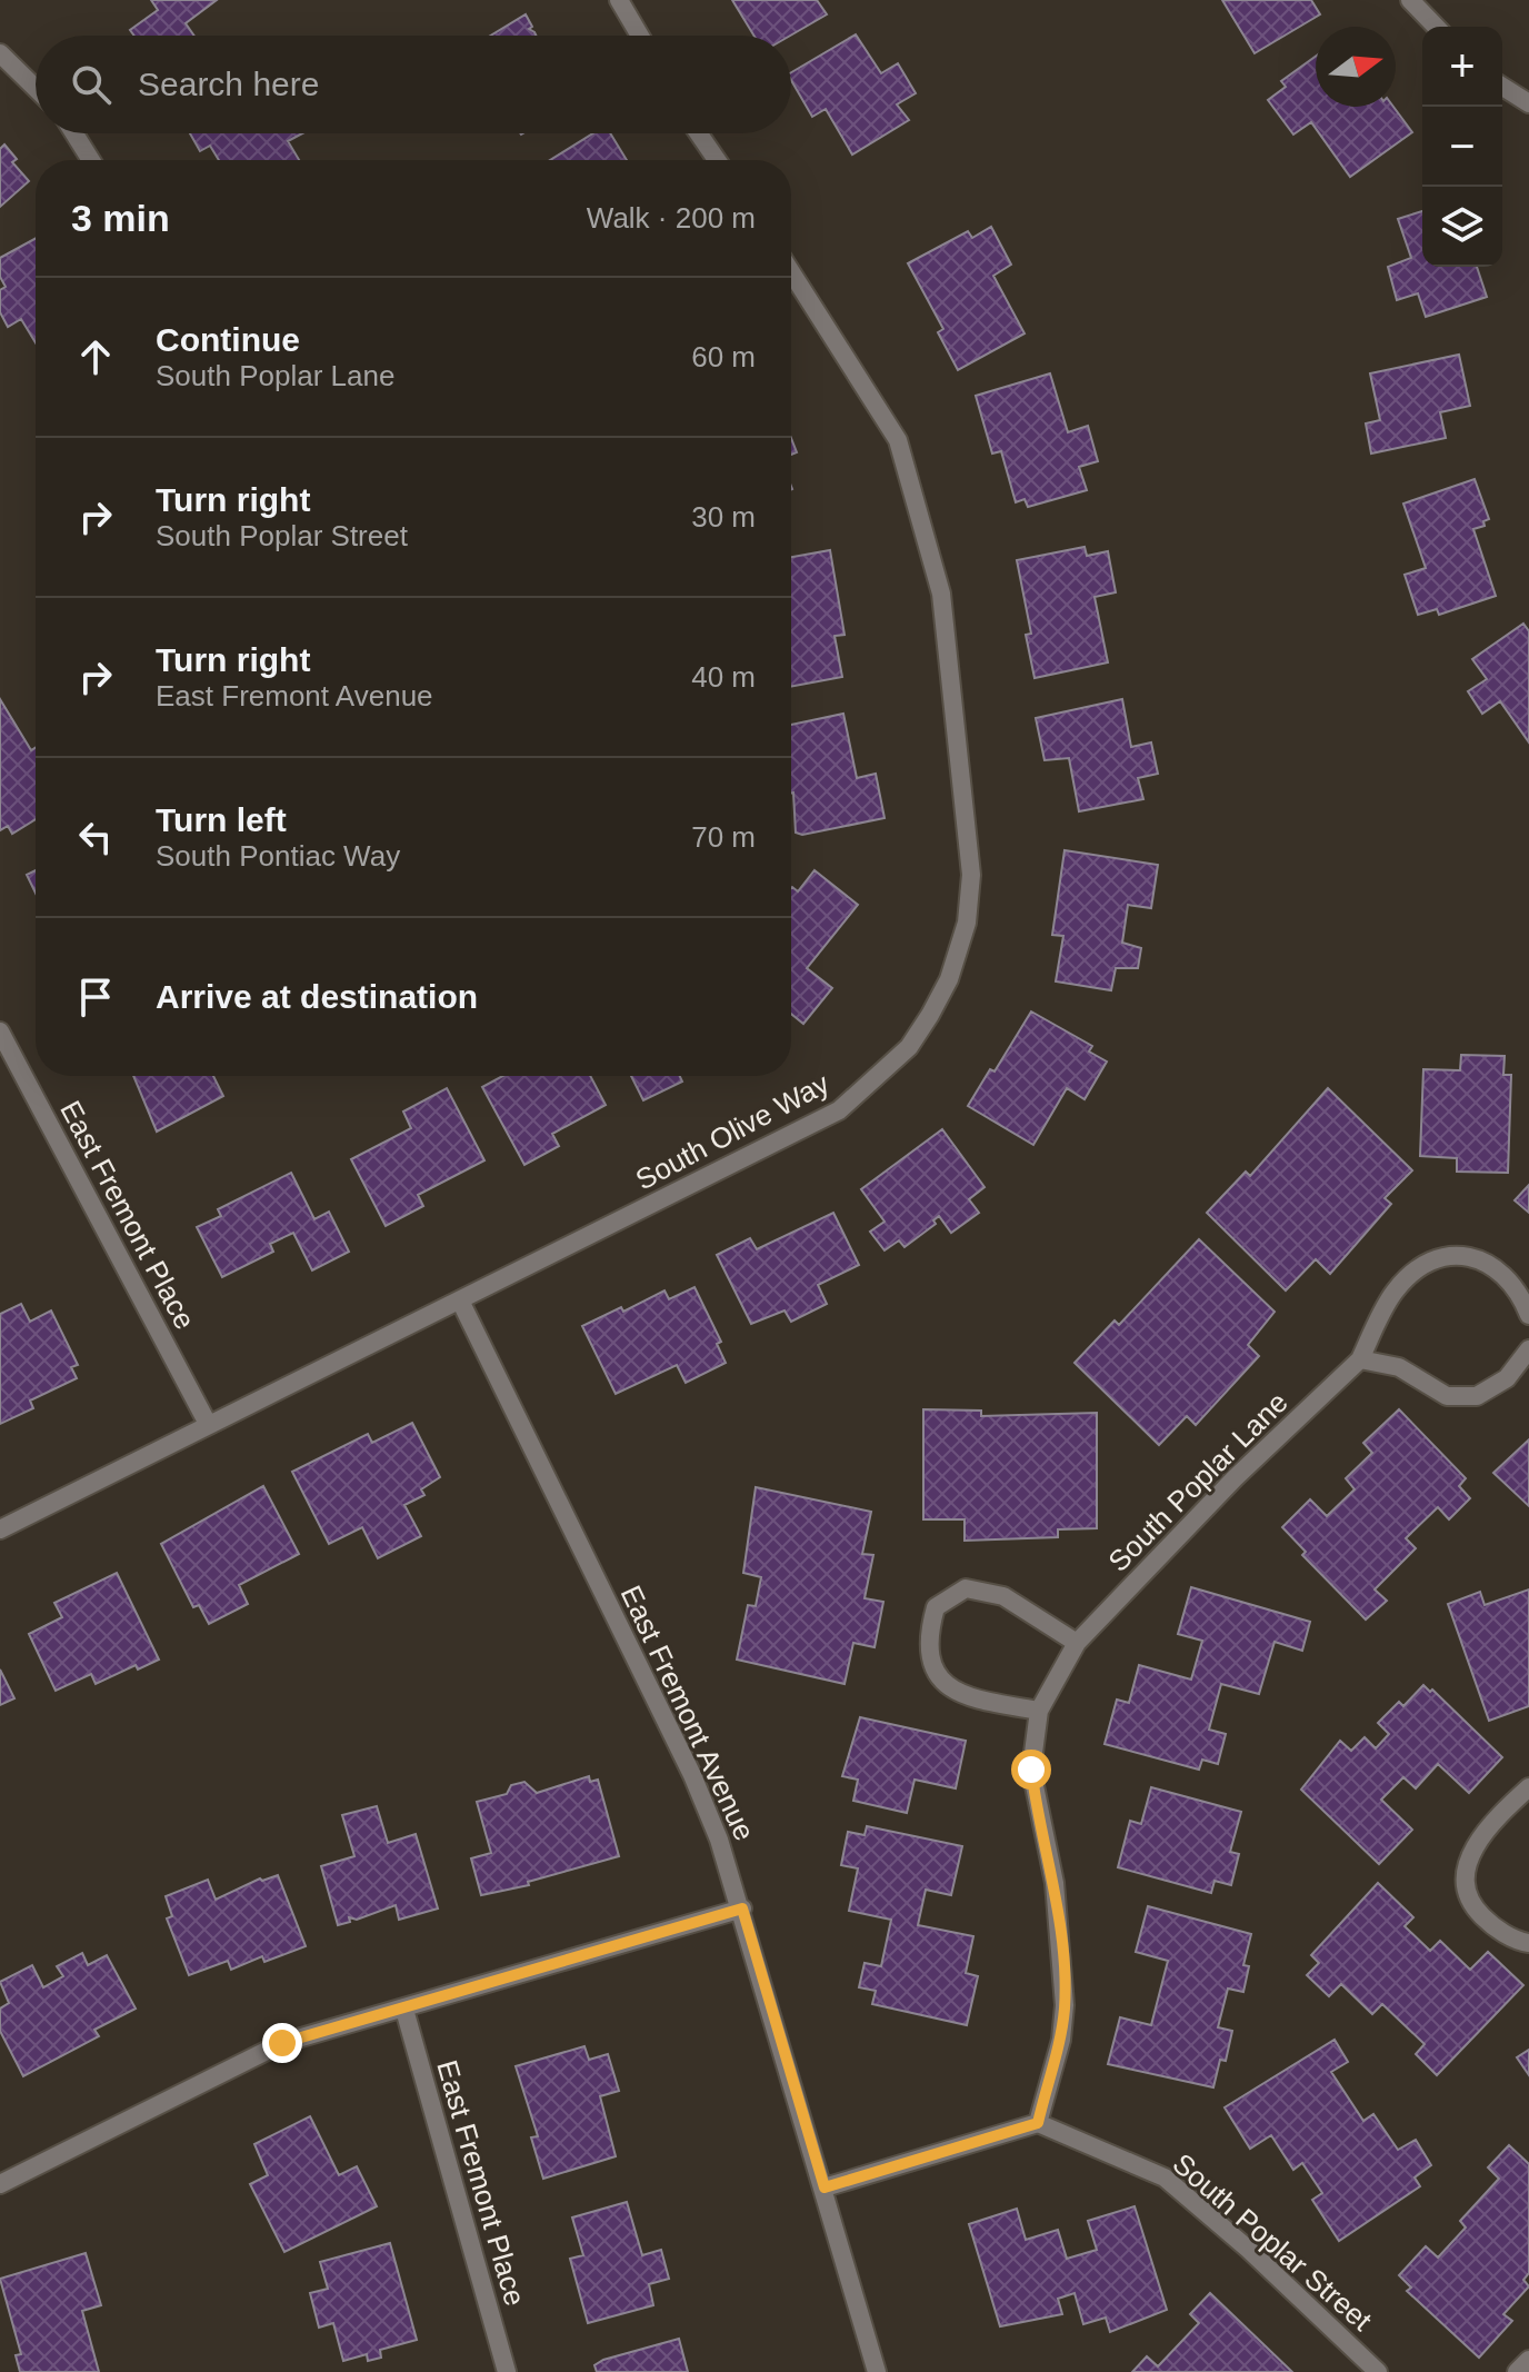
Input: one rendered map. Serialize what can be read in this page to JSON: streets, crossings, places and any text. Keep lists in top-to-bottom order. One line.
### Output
{"streets":{"street":["South Olive Way","East Fremont Place","South Poplar Lane","East Fremont Avenue","South Poplar Street"]},"crossings":[["South Olive Way","East Fremont Place"],["South Olive Way","East Fremont Avenue"],["South Poplar Lane","South Poplar Street"]],"north":"right","page":{"map_buttons":["+","−"],"search":"Search here","heading":["3 min","Walk · 200 m"],"list":[["Continue","South Poplar Lane","60 m"],["Turn right","South Poplar Street","30 m"],["Turn right","East Fremont Avenue","40 m"],["Turn left","South Pontiac Way","70 m"],"Arrive at destination"]}}
